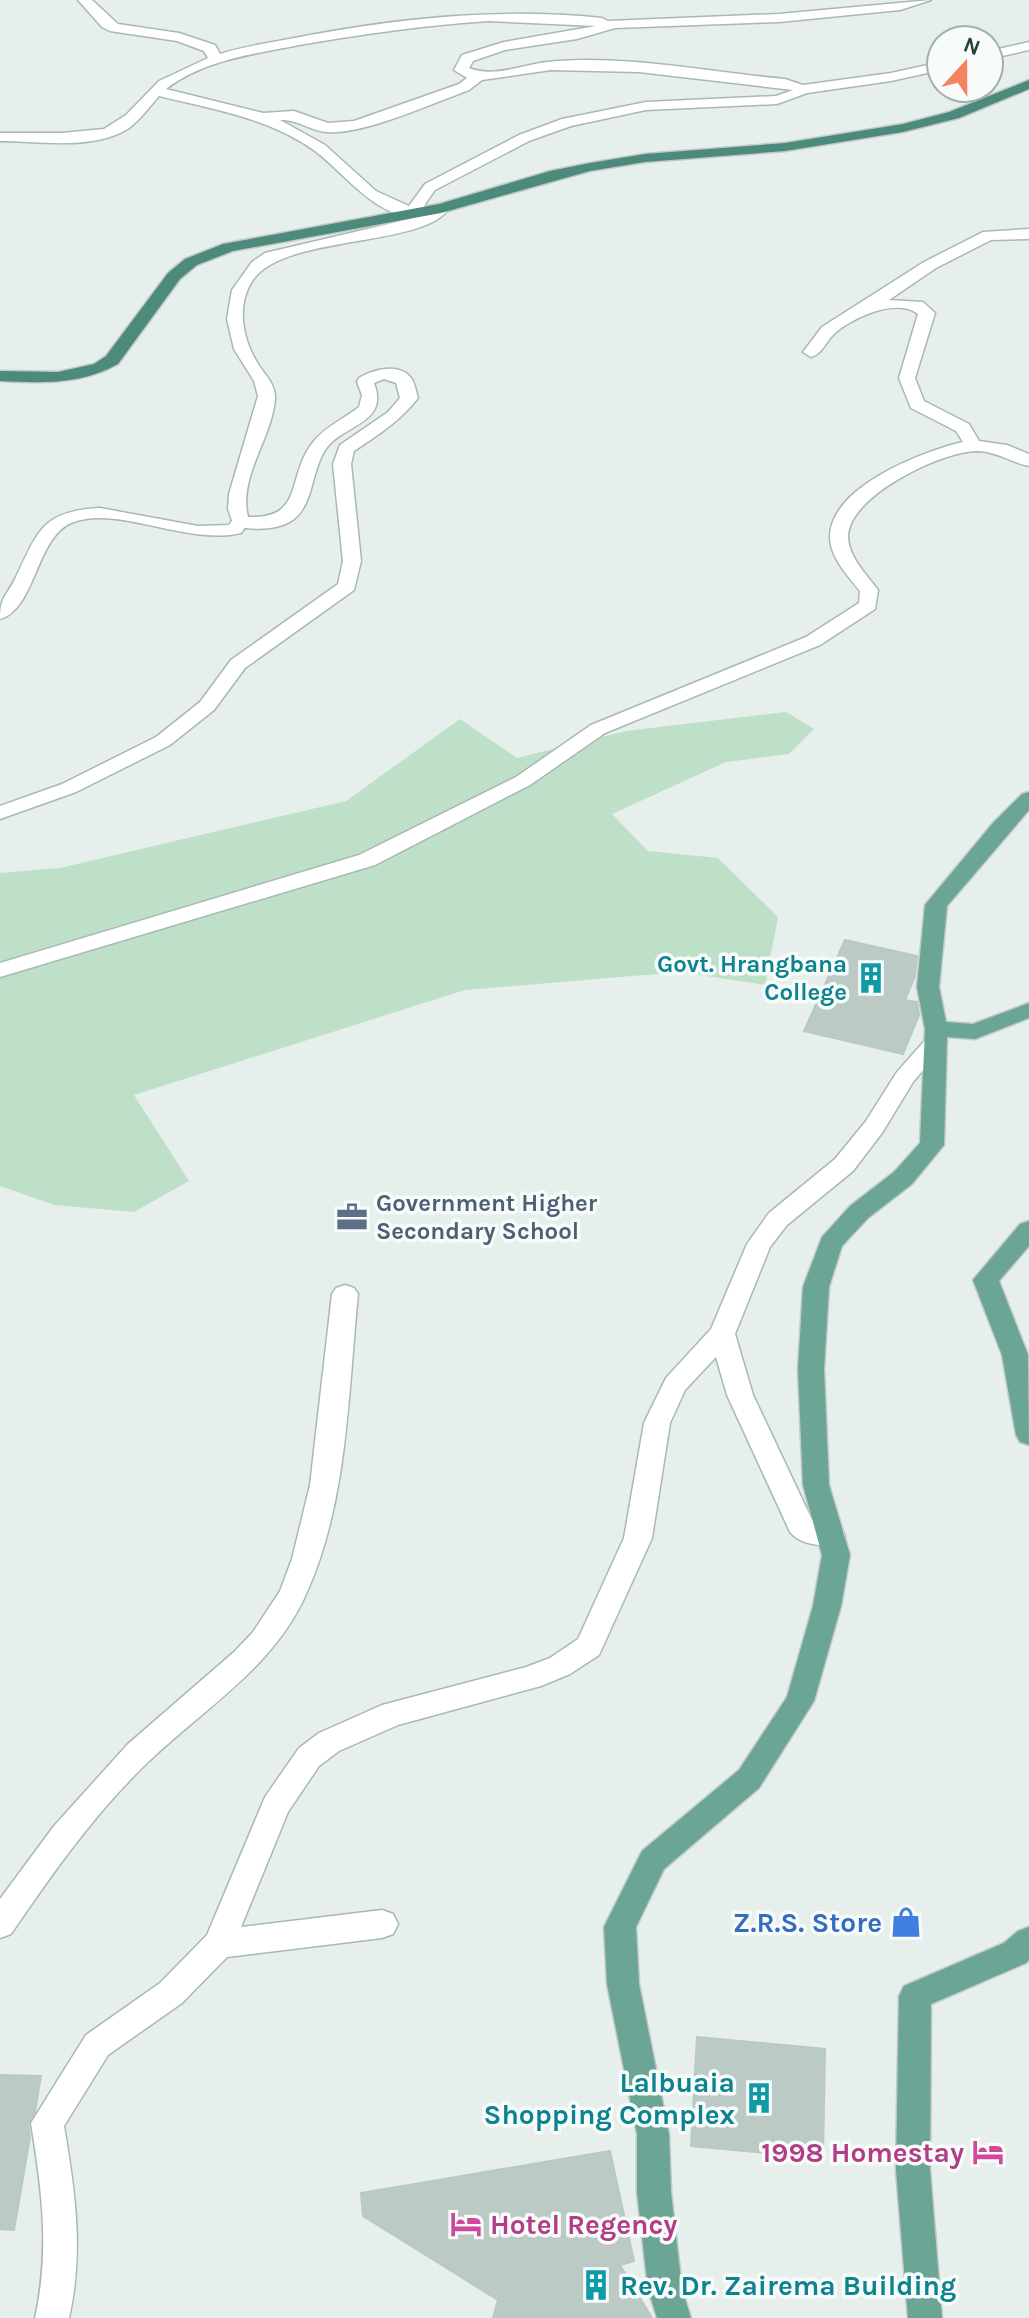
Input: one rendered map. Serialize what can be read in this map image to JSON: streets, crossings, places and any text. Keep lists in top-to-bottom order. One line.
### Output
{"places":{"building":["Govt. Hrangbana College","Lalbuaia Shopping Complex","Rev. Dr. Zairema Building"],"office":["Government Higher Secondary School"],"shop":["Z.R.S. Store"],"hotel":["1998 Homestay","Hotel Regency"]},"north":"top"}
